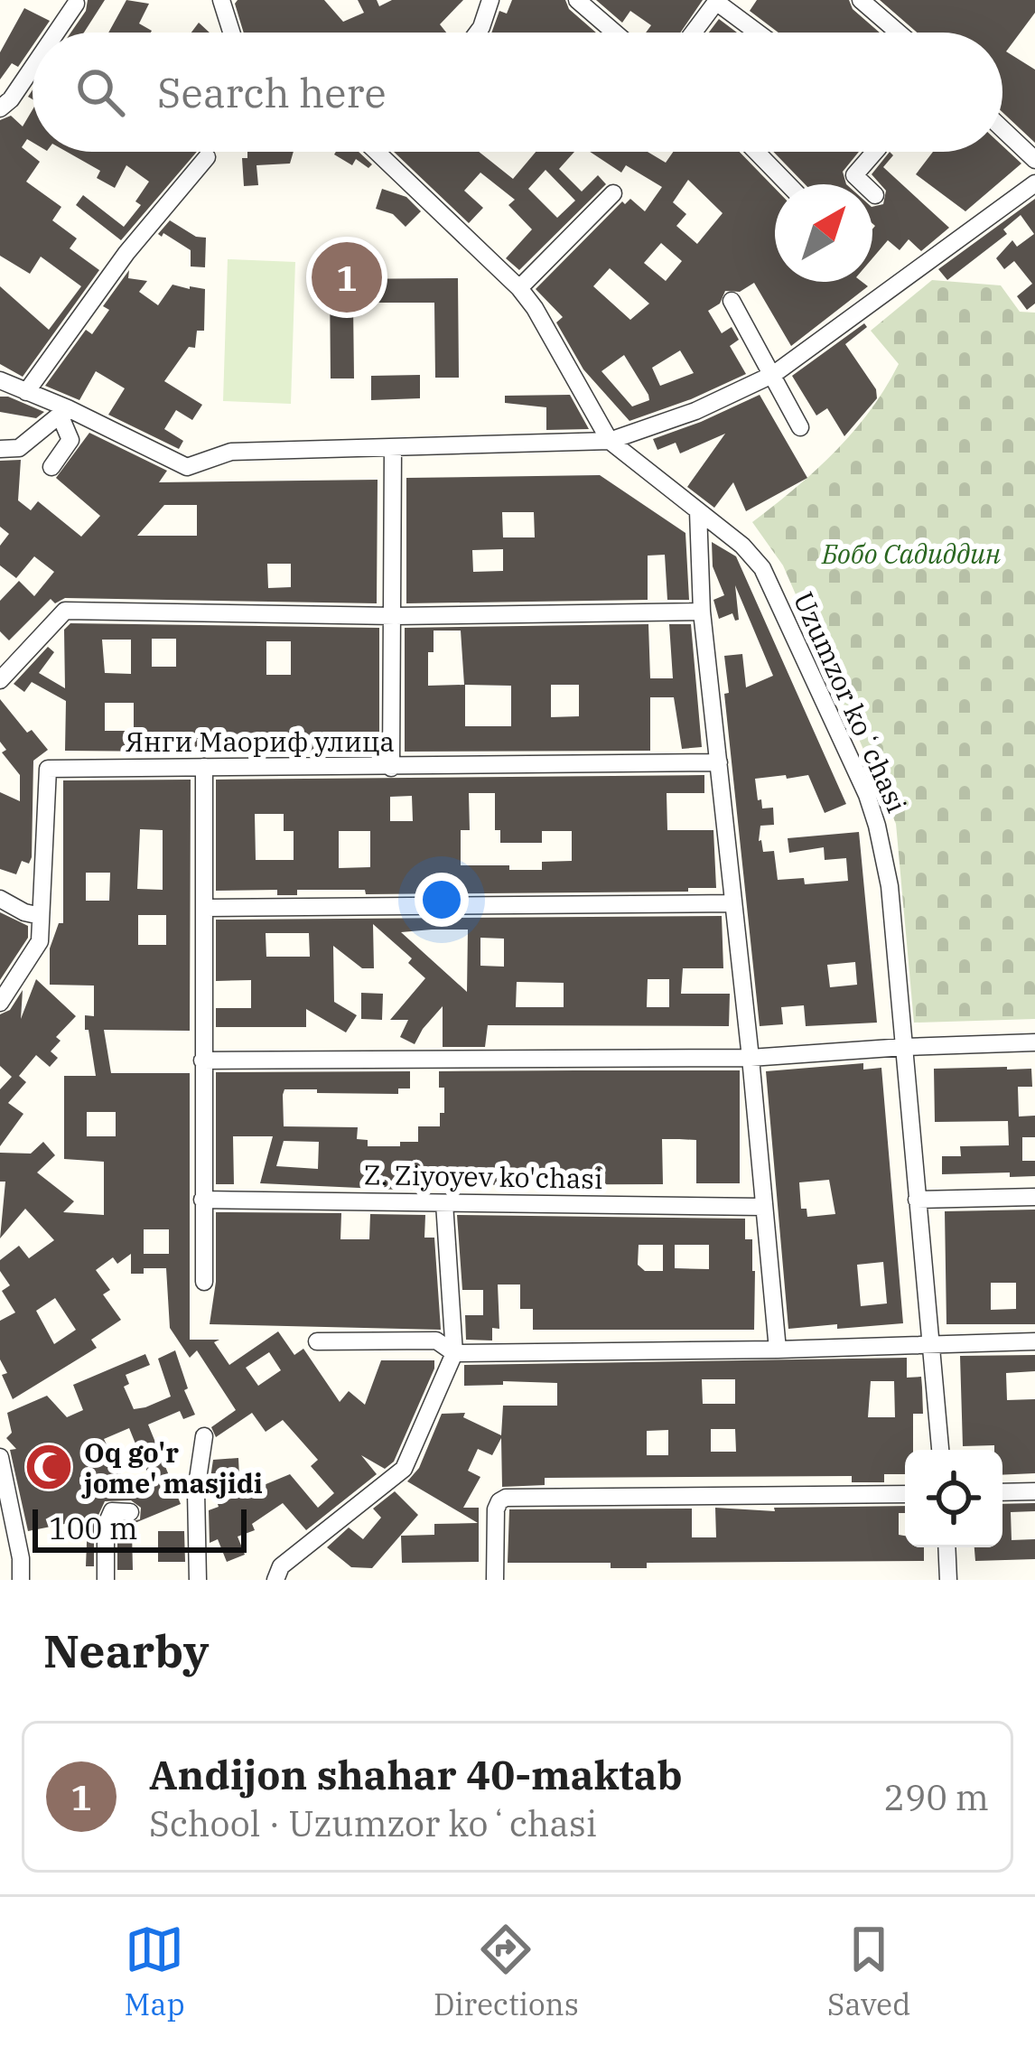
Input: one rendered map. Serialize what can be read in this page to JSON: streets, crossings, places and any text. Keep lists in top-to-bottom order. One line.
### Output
{"streets":{"street":["Uzumzor koʻchasi","Янги Маориф улица","Z. Ziyoyev ko'chasi"]},"parks":["Бобо Садиддин"],"places":{"mosque":["Oq go'r jome' masjidi"]},"scale_bar":"100 m","north":"top right","page":{"search":"Search here","pins":"1","scale":"100 m","heading":"Nearby","list":[{"mark":"1","name":"Andijon shahar 40-maktab","note":"School · Uzumzor koʻchasi","value":"290 m"}],"nav":["Map","Directions","Saved"]}}
